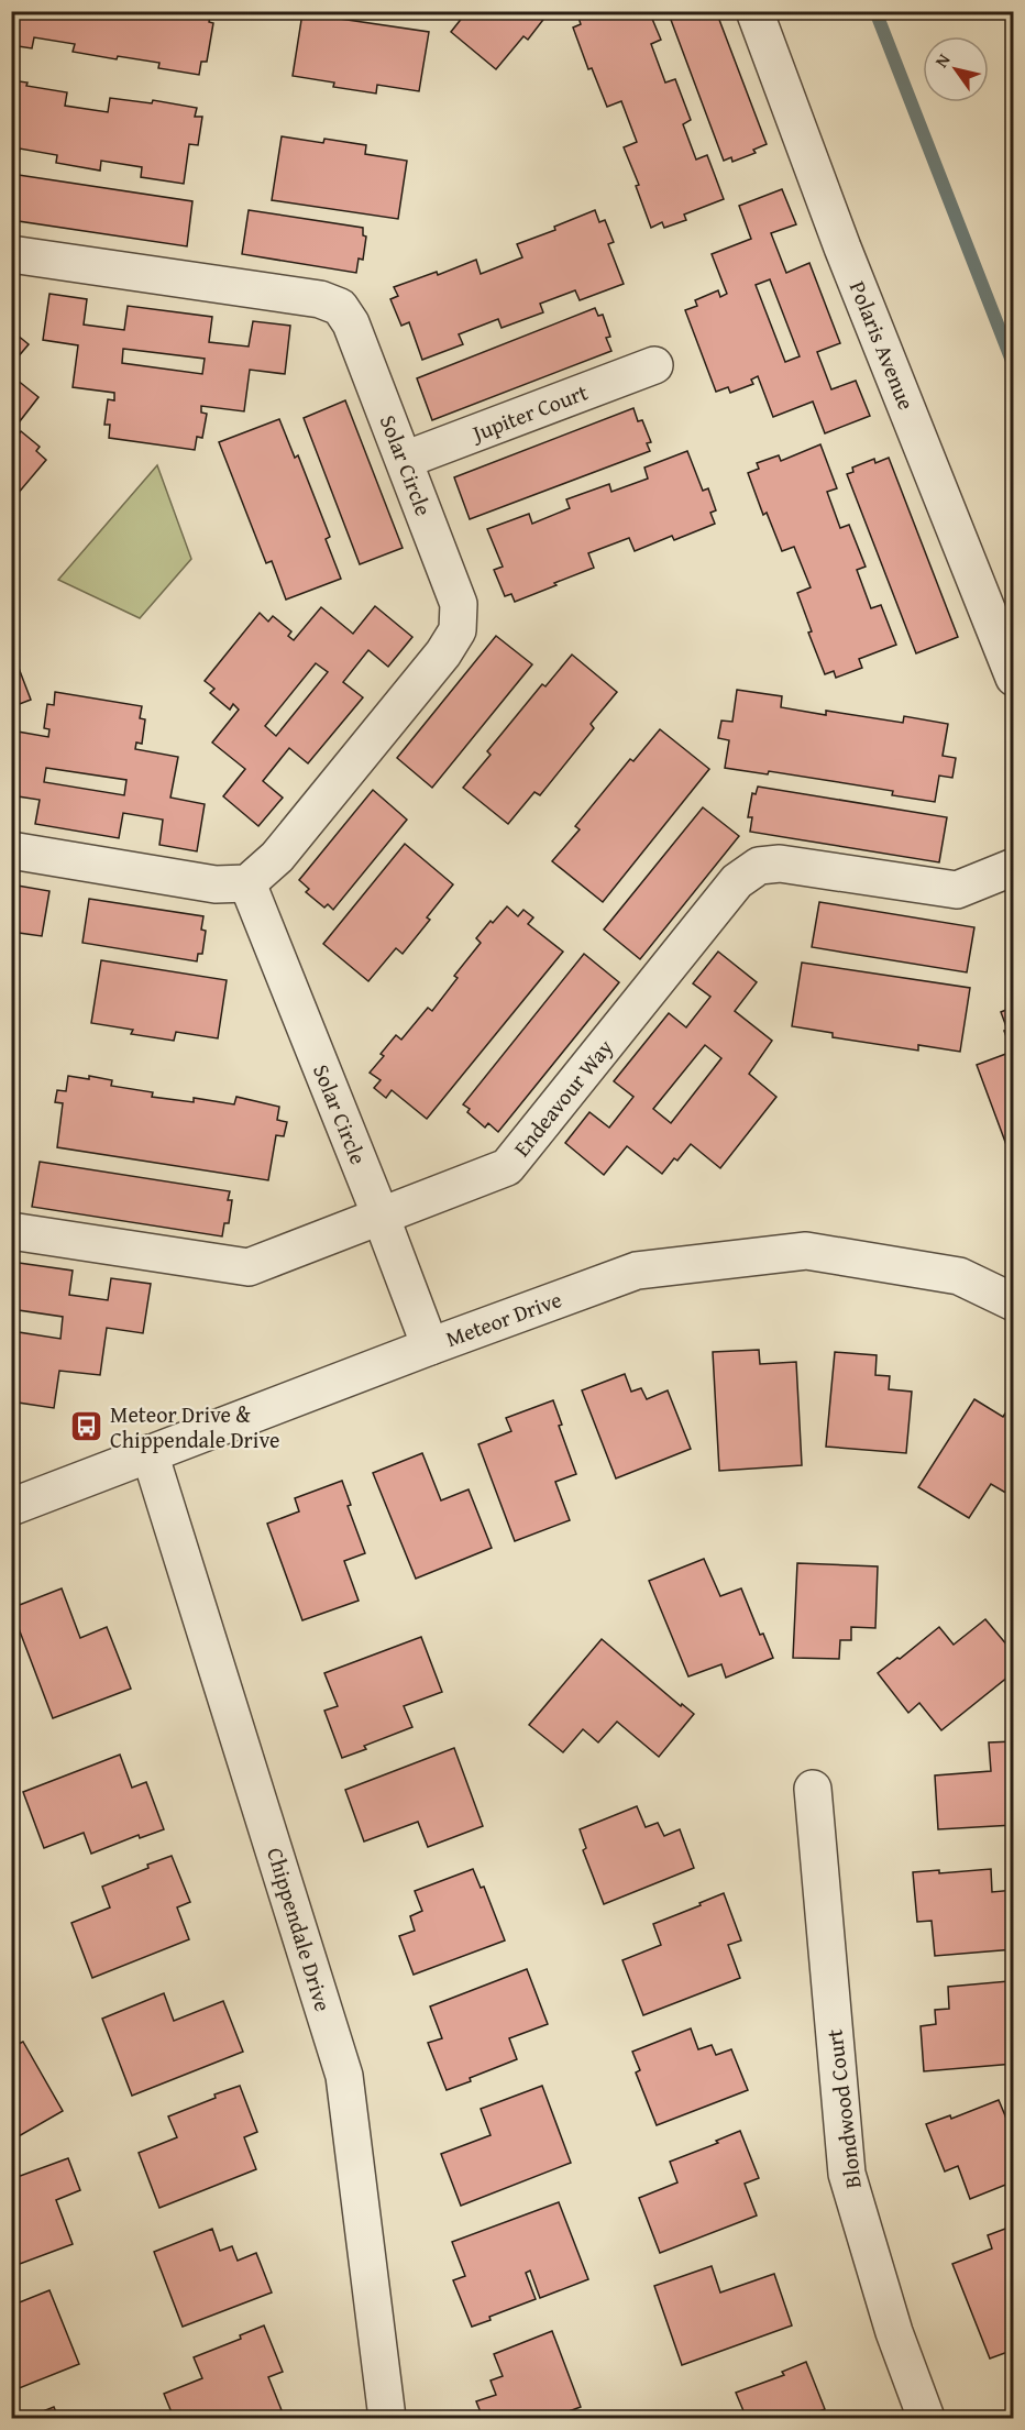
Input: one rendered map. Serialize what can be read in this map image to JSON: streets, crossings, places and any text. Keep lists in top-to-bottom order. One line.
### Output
{"streets":{"street":["Polaris Avenue","Jupiter Court","Solar Circle","Endeavour Way","Meteor Drive","Chippendale Drive","Blondwood Court"]},"crossings":[["Jupiter Court","Solar Circle"],["Solar Circle","Endeavour Way"],["Solar Circle","Meteor Drive"],["Meteor Drive","Chippendale Drive"]],"places":{"bus stop":["Meteor Drive & Chippendale Drive"]},"north":"top left"}
